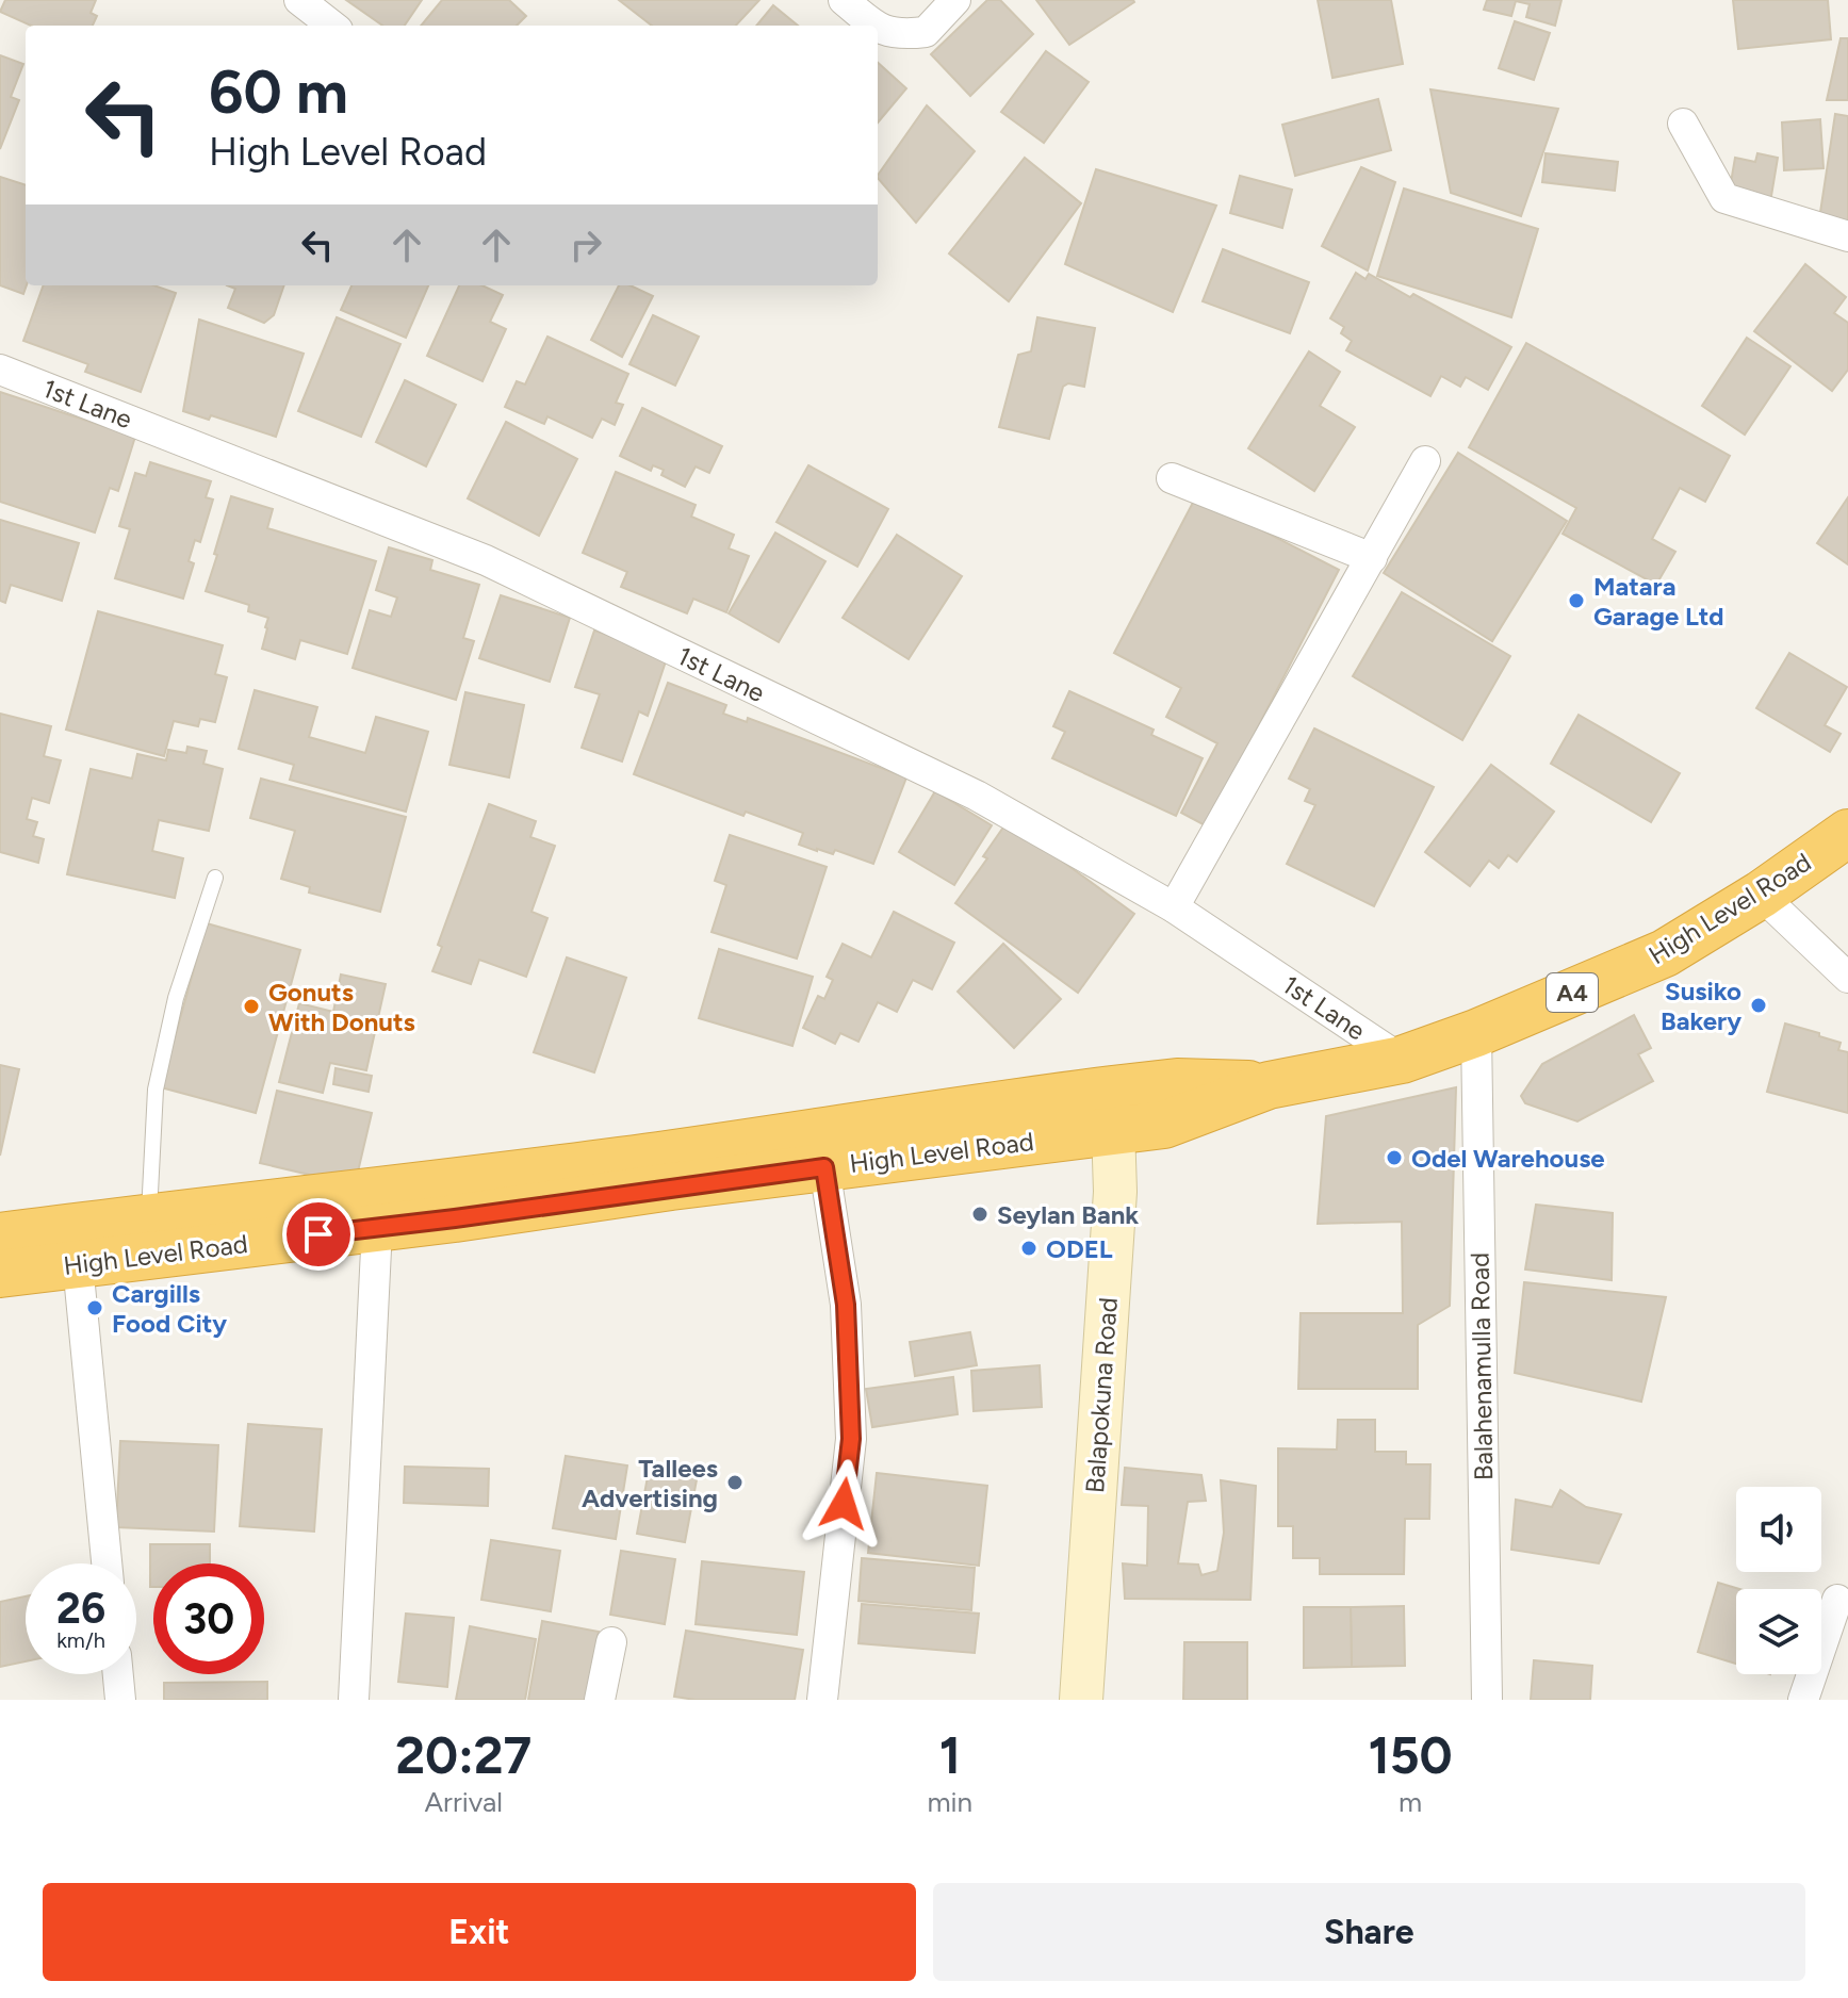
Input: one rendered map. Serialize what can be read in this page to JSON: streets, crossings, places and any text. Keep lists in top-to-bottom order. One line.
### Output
{"streets":{"highway":["High Level Road","A4"],"main road":["Balapokuna Road"],"street":["1st Lane","Balahenamulla Road"]},"crossings":[["1st Lane","High Level Road"],["High Level Road","Balahenamulla Road"],["High Level Road","Balapokuna Road"]],"places":["Matara Garage Ltd","Susiko Bakery","Gonuts With Donuts","Odel Warehouse","Seylan Bank","ODEL","Cargills Food City","Tallees Advertising"],"page":{"turn":["60 m","High Level Road"],"speed":"26 km/h","limit":"30","eta":["20:27","Arrival","1","min","150","m"],"buttons":["Exit","Share"]}}
